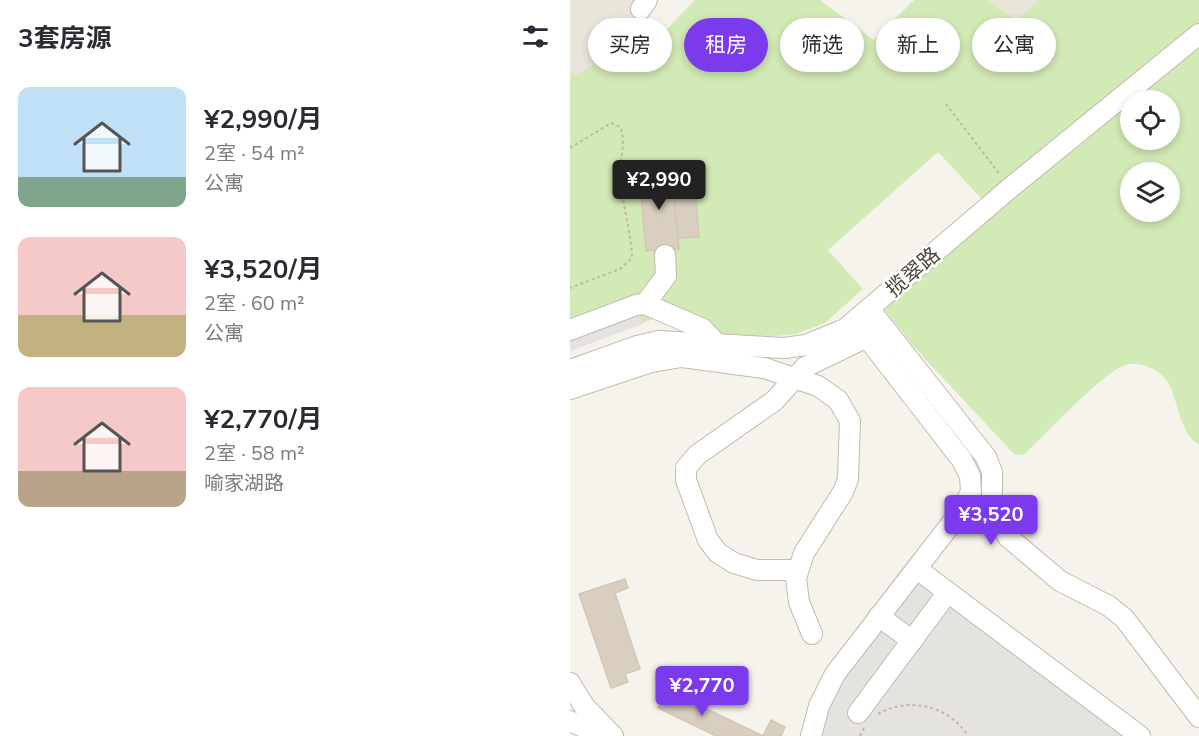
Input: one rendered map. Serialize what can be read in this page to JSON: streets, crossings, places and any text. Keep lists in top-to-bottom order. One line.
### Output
{"streets":{"street":["揽翠路"]},"page":{"heading":"3套房源","chip":["买房","租房","筛选","新上","公寓"],"list":[{"name":"¥2,990/月","note":"2室 · 54 m² · 公寓"},{"name":"¥3,520/月","note":"2室 · 60 m² · 公寓"},{"name":"¥2,770/月","note":"2室 · 58 m² · 喻家湖路"}],"price":["¥2,990","¥3,520","¥2,770"]}}
